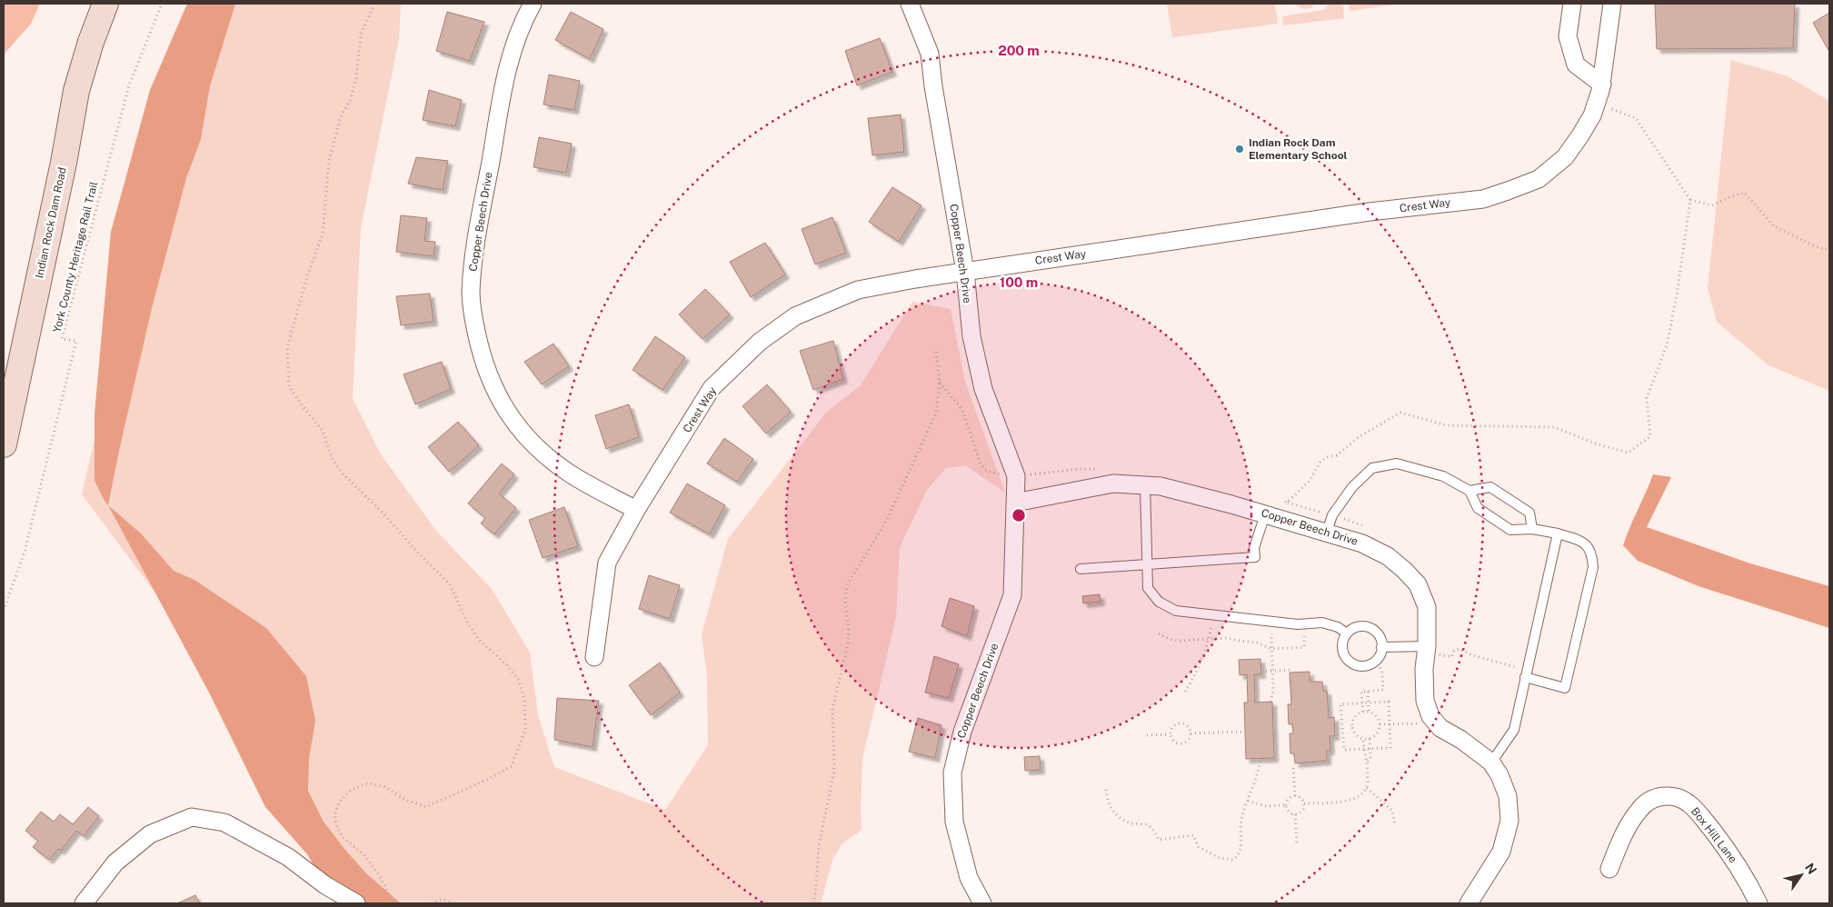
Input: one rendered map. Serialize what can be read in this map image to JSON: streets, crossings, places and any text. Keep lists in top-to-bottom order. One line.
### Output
{"streets":{"main road":["Indian Rock Dam Road"],"street":["Crest Way","Copper Beech Drive","Box Hill Lane"],"path":["York County Heritage Rail Trail"]},"crossings":[["Crest Way","Copper Beech Drive"]],"places":["Indian Rock Dam Elementary School"],"north":"top right","rings":["200 m","100 m"]}
